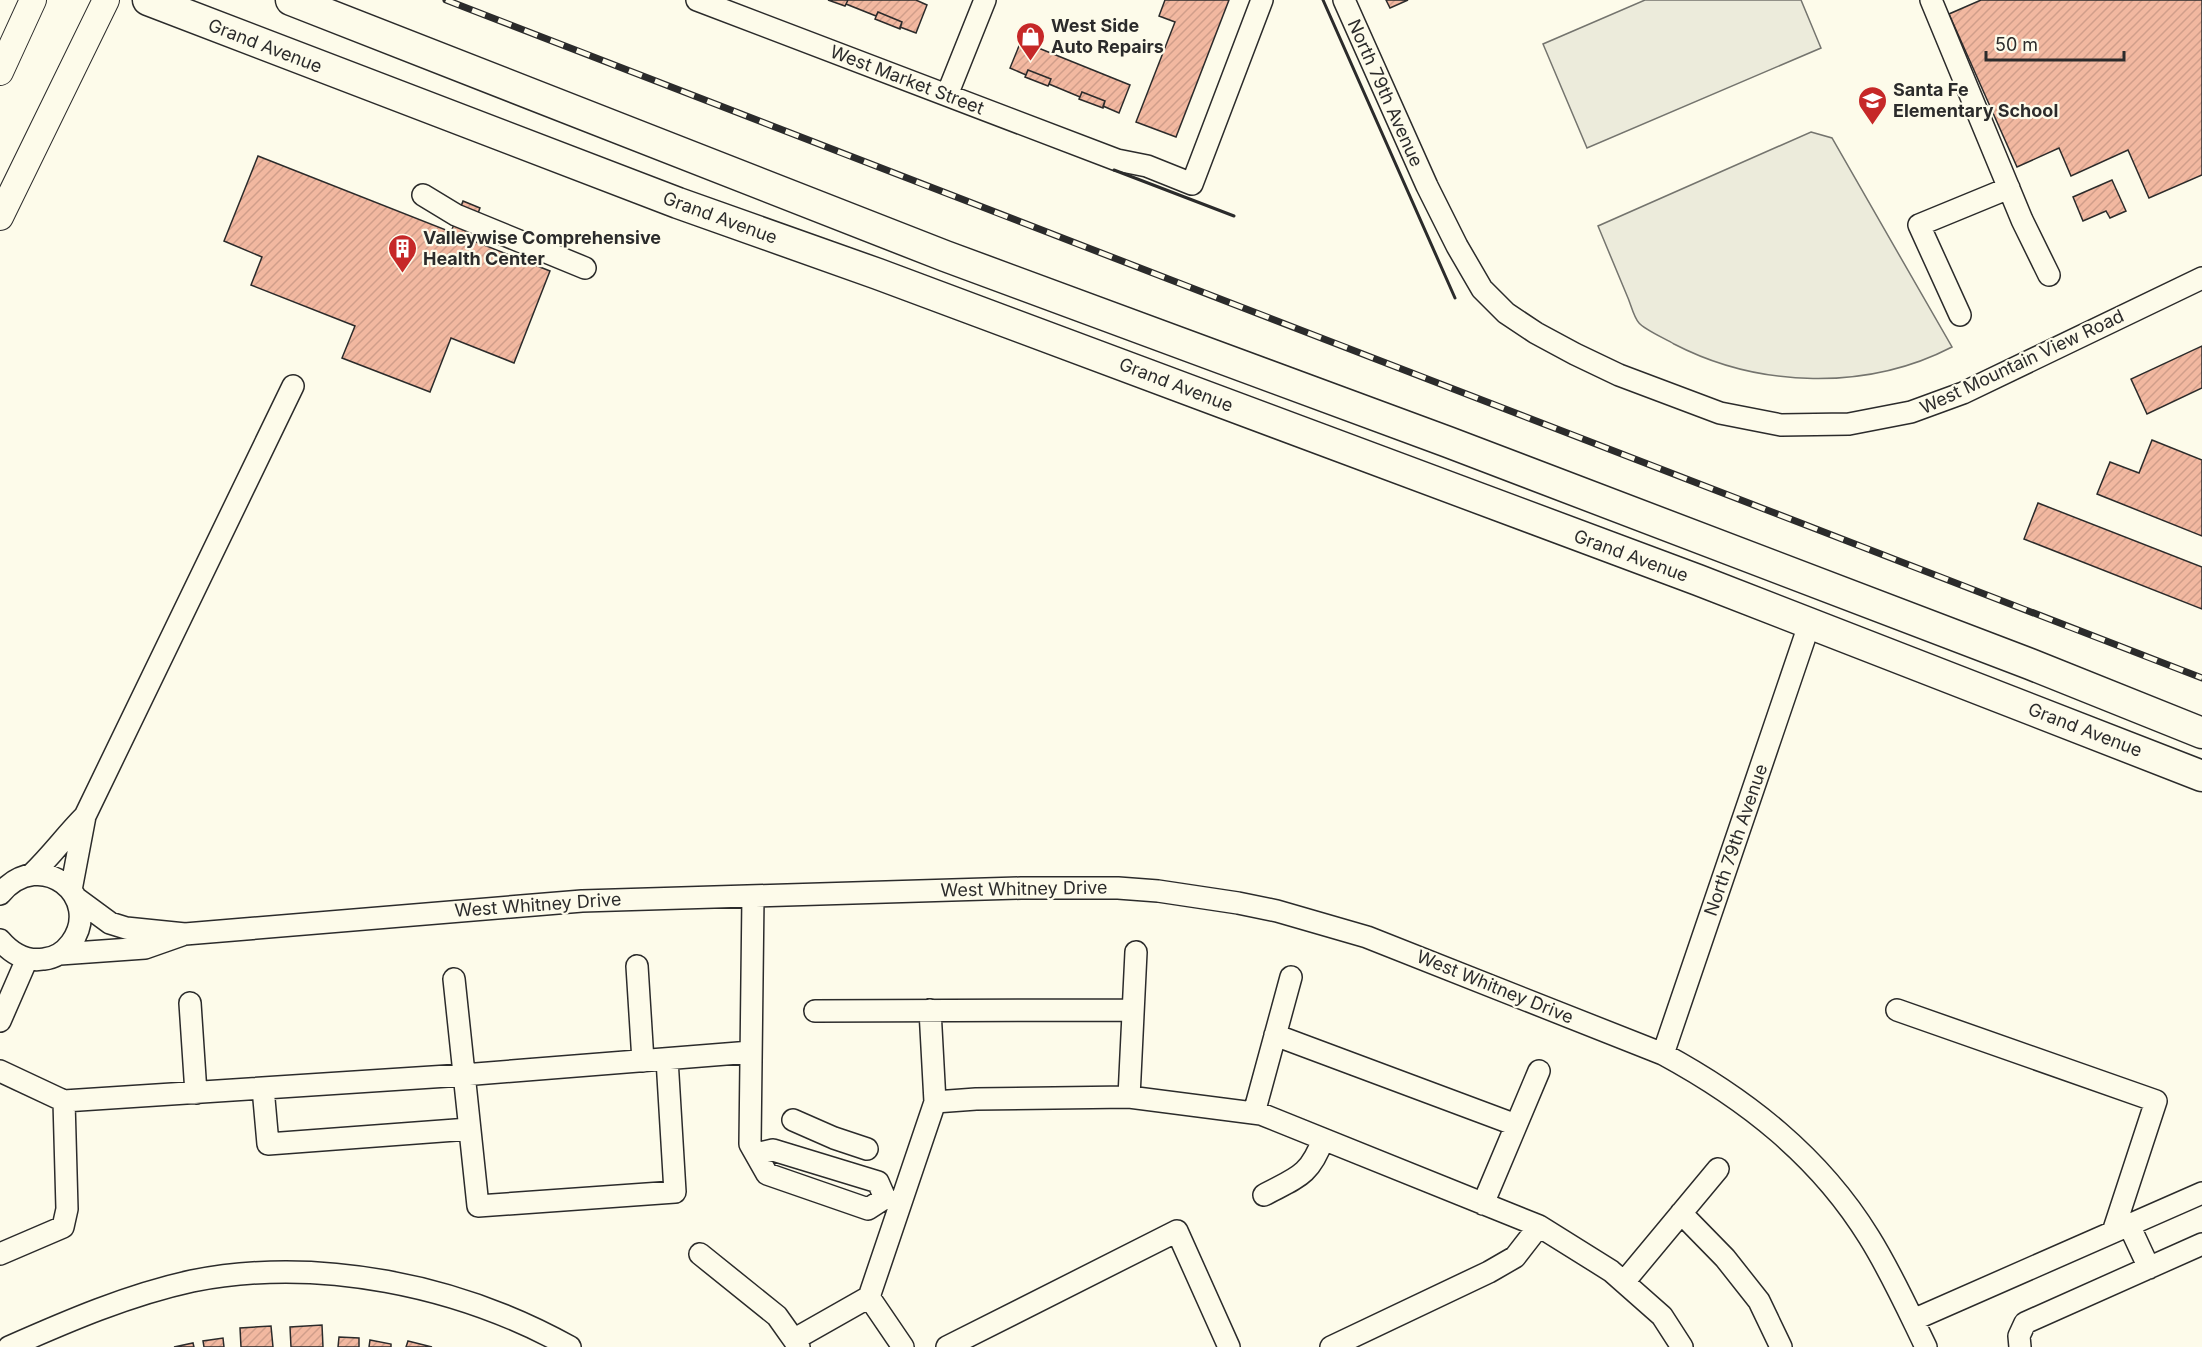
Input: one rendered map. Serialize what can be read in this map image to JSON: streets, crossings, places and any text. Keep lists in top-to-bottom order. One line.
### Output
{"streets":{"highway":["Grand Avenue"],"street":["West Market Street","North 79th Avenue","West Mountain View Road","West Whitney Drive"]},"crossings":[["Grand Avenue","North 79th Avenue"],["North 79th Avenue","West Mountain View Road"],["North 79th Avenue","West Whitney Drive"]],"places":{"shop":["West Side Auto Repairs"],"school or university":["Santa Fe Elementary School"],"building":["Valleywise Comprehensive Health Center"]},"scale_bar":"50 m"}
